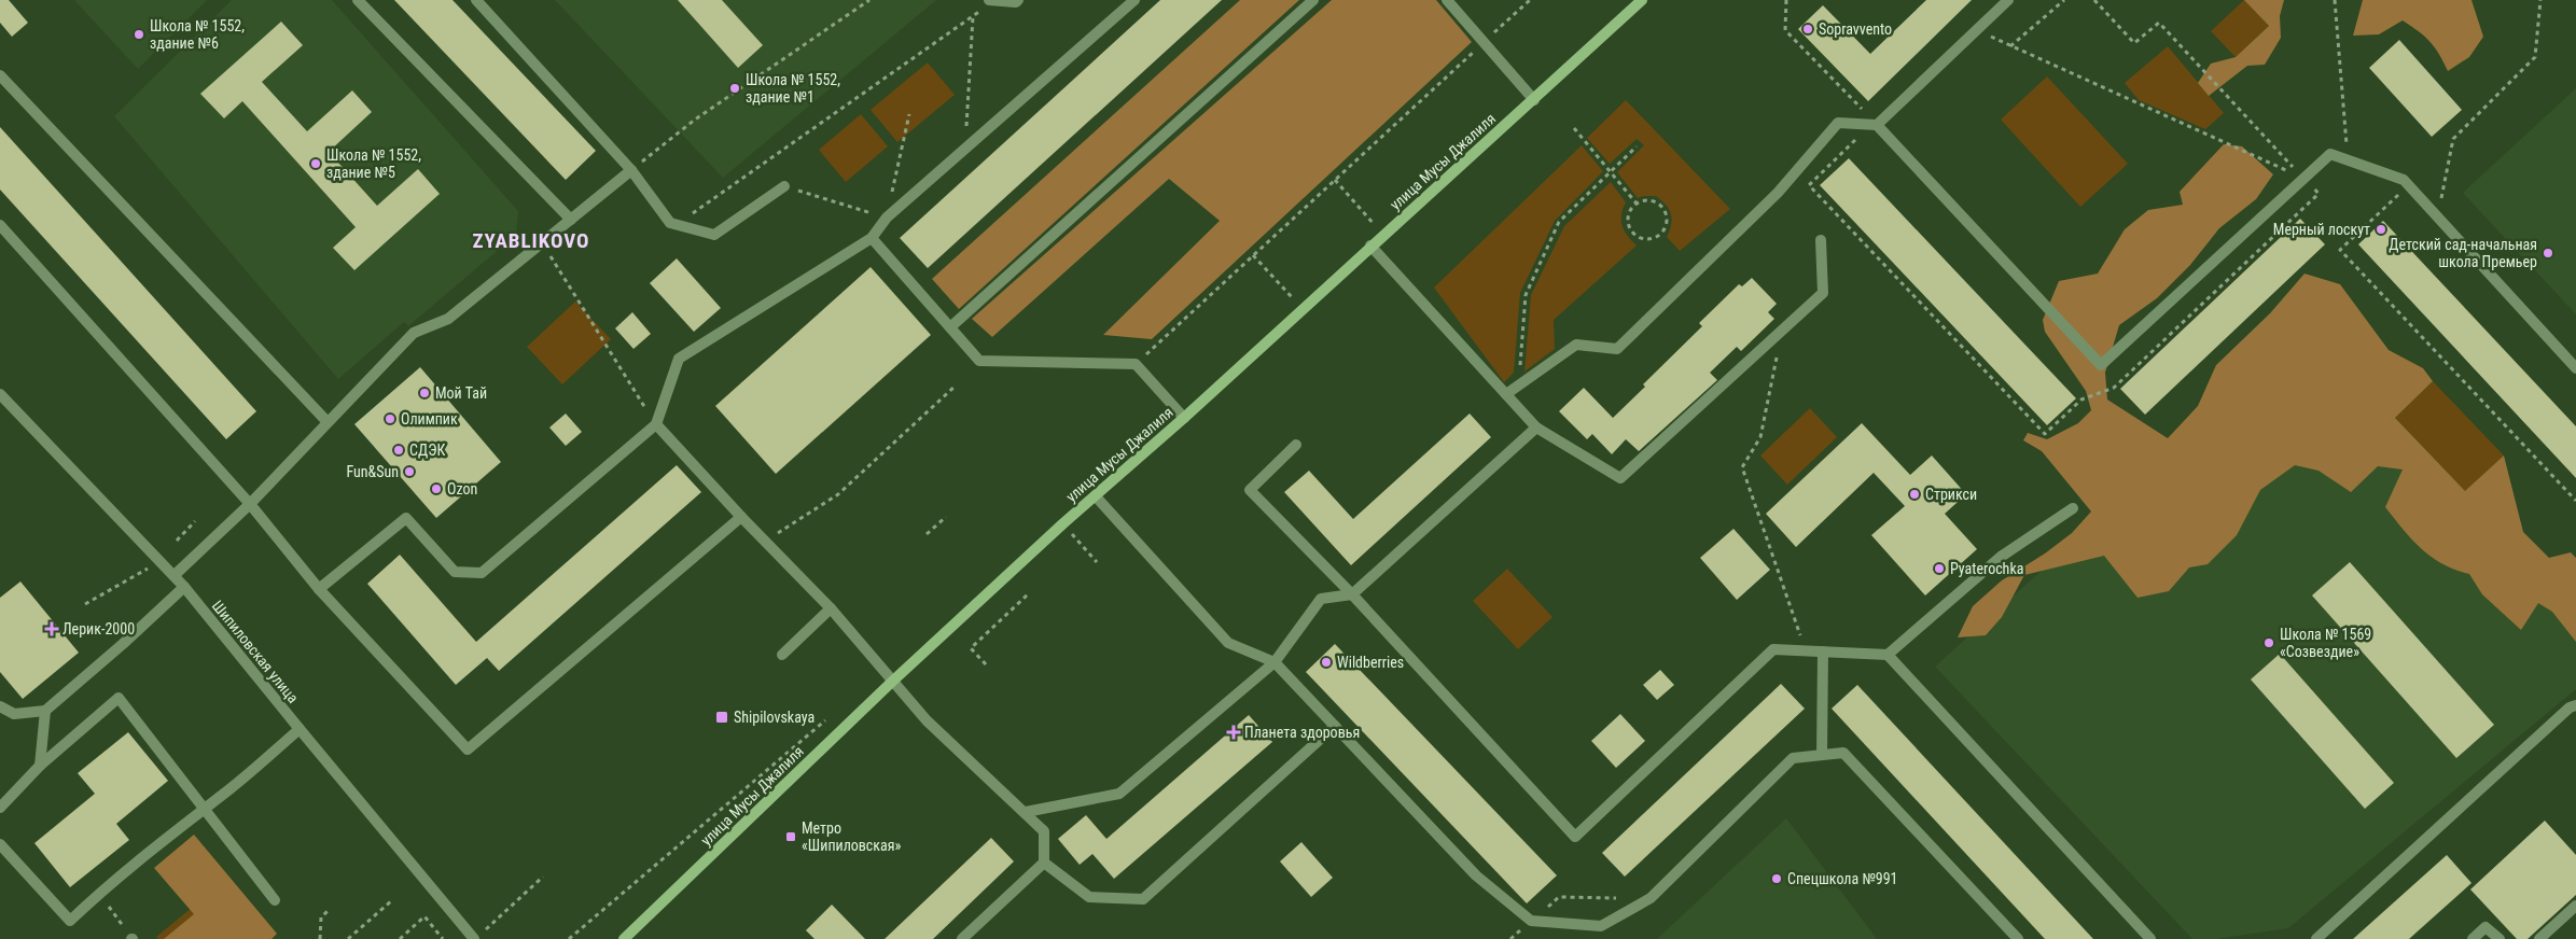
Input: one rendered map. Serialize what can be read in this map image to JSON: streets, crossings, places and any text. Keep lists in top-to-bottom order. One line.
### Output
{"streets":{"main road":["улица Мусы Джалиля"],"street":["Шипиловская улица"]},"districts":["ZYABLIKOVO"],"places":{"other":["Sopravvento","Школа № 1552, здание №6","Школа № 1552, здание №1","Школа № 1552, здание №5","Мерный лоскут","Детский сад-начальная школа Премьер","Мой Тай","Олимпик","СДЭК","Fun&Sun","Ozon","Стрикси","Pyaterochka","Школа № 1569 «Созвездие»","Wildberries","Спецшкола №991"],"health":["Лерик-2000","Планета здоровья"],"transit":["Shipilovskaya","Метро «Шипиловская»"]}}
